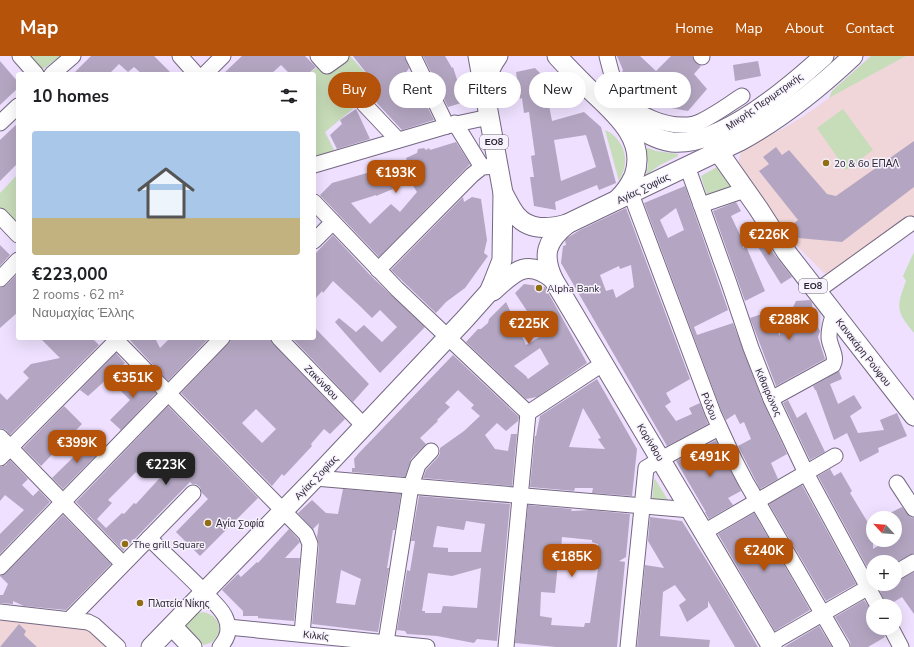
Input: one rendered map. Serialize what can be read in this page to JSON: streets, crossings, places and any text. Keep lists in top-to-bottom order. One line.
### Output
{"streets":{"main road":["Μικρής Περιμετρικής","ΕΟ8","Αγίας Σοφίας","Κανακάρη Ρούφου","Κορίνθου"],"street":["Ζακύνθου","Κιθαιρώνος","Ρόδου","Κιλκίς"]},"crossings":[["Μικρής Περιμετρικής","ΕΟ8"],["Μικρής Περιμετρικής","Αγίας Σοφίας"],["Μικρής Περιμετρικής","Κανακάρη Ρούφου"],["ΕΟ8","Αγίας Σοφίας"],["ΕΟ8","Κορίνθου"],["Αγίας Σοφίας","Κανακάρη Ρούφου"],["Αγίας Σοφίας","Ζακύνθου"],["Αγίας Σοφίας","Κιθαιρώνος"],["Αγίας Σοφίας","Ρόδου"]],"places":["2ο & 6ο ΕΠΑΛ","Alpha Bank","Αγία Σοφία","The grill Square","Πλατεία Νίκης"],"north":"top left","page":{"header":"Map","nav":["Home","Map","About","Contact"],"chip":["Buy","Rent","Filters","New","Apartment"],"heading":"10 homes","list":[{"name":"€223,000","note":"2 rooms · 62 m² · Ναυμαχίας Έλλης"}],"price":["€193K","€226K","€288K","€225K","€351K","€399K","€491K","€223K","€240K","€185K"],"map_buttons":["+","−"]}}
